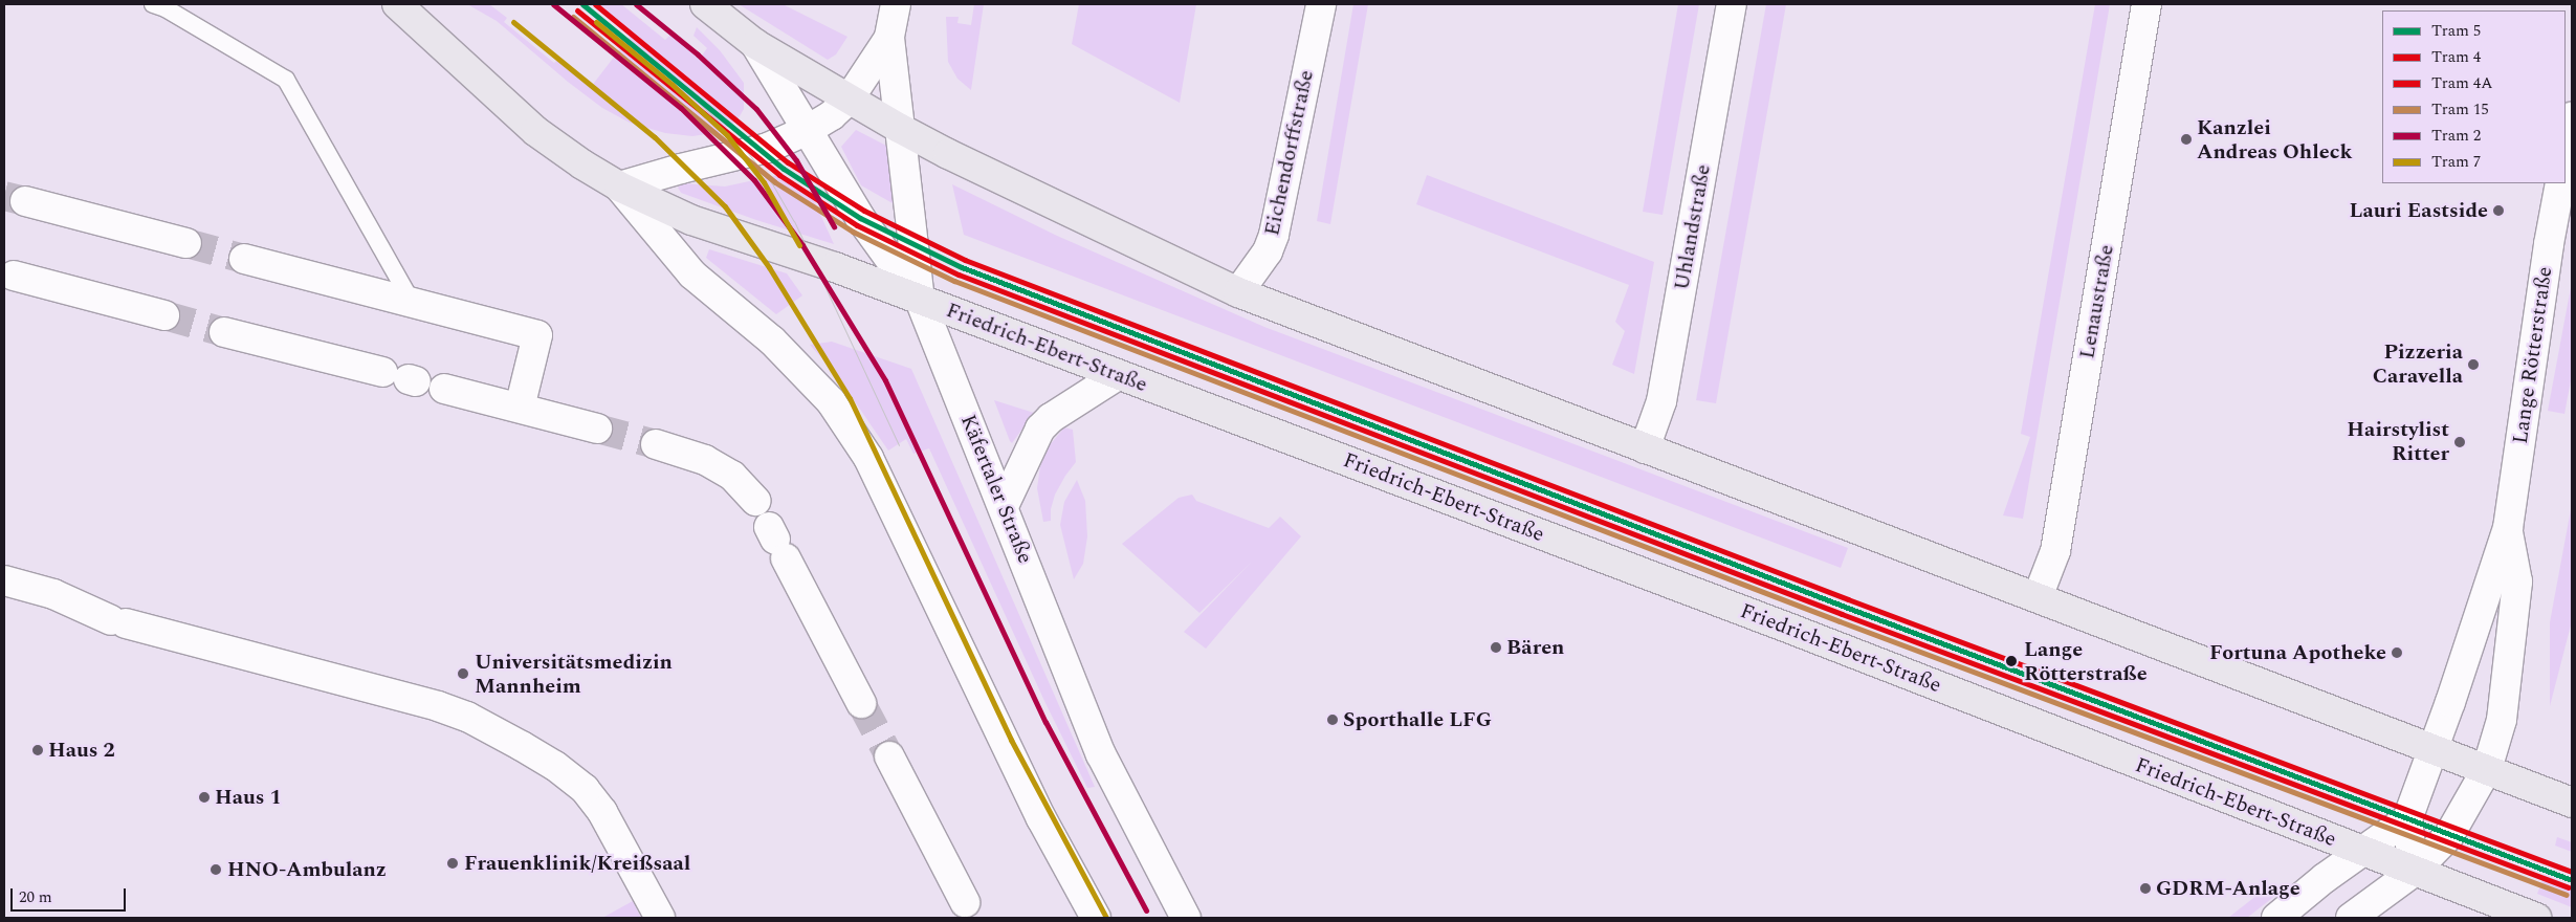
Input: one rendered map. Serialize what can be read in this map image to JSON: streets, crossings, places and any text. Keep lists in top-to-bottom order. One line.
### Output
{"streets":{"main road":["Friedrich-Ebert-Straße"],"street":["Eichendorffstraße","Uhlandstraße","Lenaustraße","Lange Rötterstraße","Käfertaler Straße"]},"crossings":[["Friedrich-Ebert-Straße","Lange Rötterstraße"],["Friedrich-Ebert-Straße","Käfertaler Straße"]],"places":["Kanzlei Andreas Ohleck","Lauri Eastside","Pizzeria Caravella","Hairstylist Ritter","Bären","Fortuna Apotheke","Lange Rötterstraße","Universitätsmedizin Mannheim","Sporthalle LFG","Haus 2","Haus 1","Frauenklinik/Kreißsaal","HNO-Ambulanz","GDRM-Anlage"],"lines":["tram line 5","tram line 4A","tram line 2","tram line 4","tram line 15","tram line 7"],"legend":["Tram 5","Tram 4","Tram 4A","Tram 15","Tram 2","Tram 7"],"scale_bar":"20 m"}
